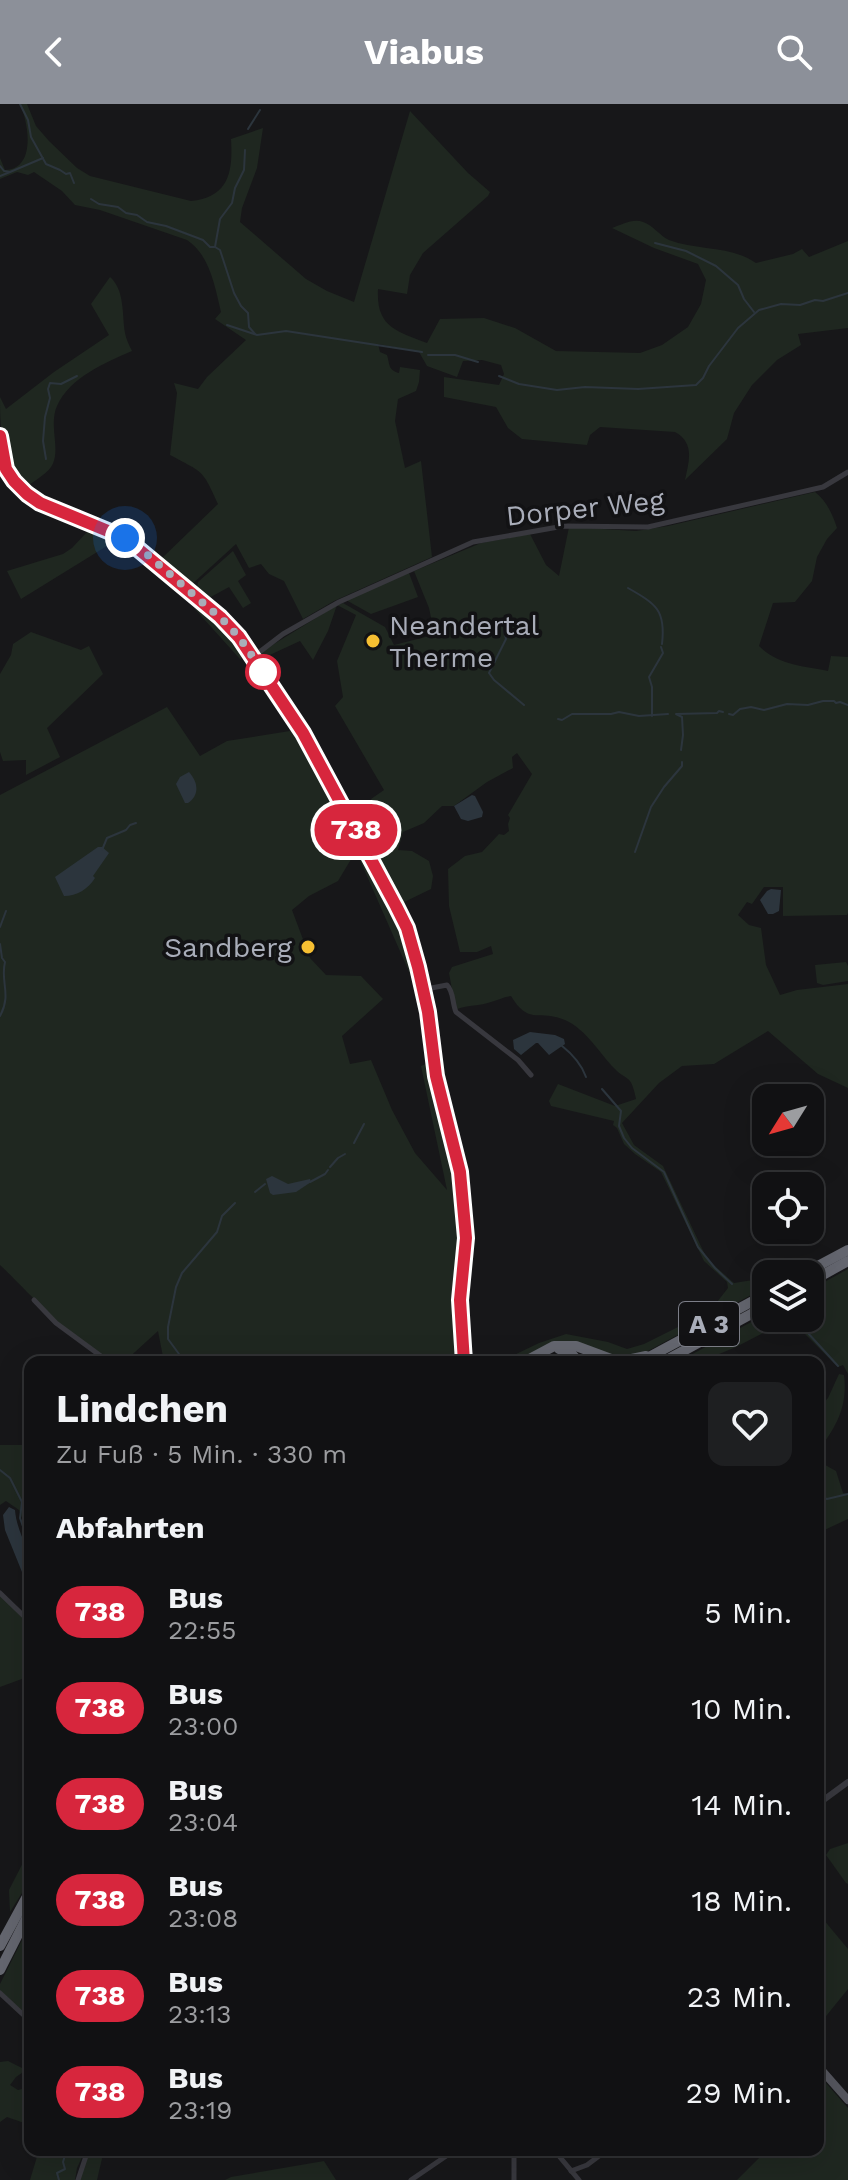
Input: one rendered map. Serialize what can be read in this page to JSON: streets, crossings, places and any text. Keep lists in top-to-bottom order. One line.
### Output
{"streets":{"highway":["A 3"],"street":["Dorper Weg"]},"places":["Neandertal Therme","Sandberg"],"lines":["bus line 738"],"north":"bottom left","page":{"header":"Viabus","on_map":"738","heading":[["Lindchen","Zu Fuß · 5 Min. · 330 m"],"Abfahrten"],"list":[{"mark":"738","name":"Bus","note":"22:55","value":"5 Min."},{"mark":"738","name":"Bus","note":"23:00","value":"10 Min."},{"mark":"738","name":"Bus","note":"23:04","value":"14 Min."},{"mark":"738","name":"Bus","note":"23:08","value":"18 Min."},{"mark":"738","name":"Bus","note":"23:13","value":"23 Min."},{"mark":"738","name":"Bus","note":"23:19","value":"29 Min."}]}}
